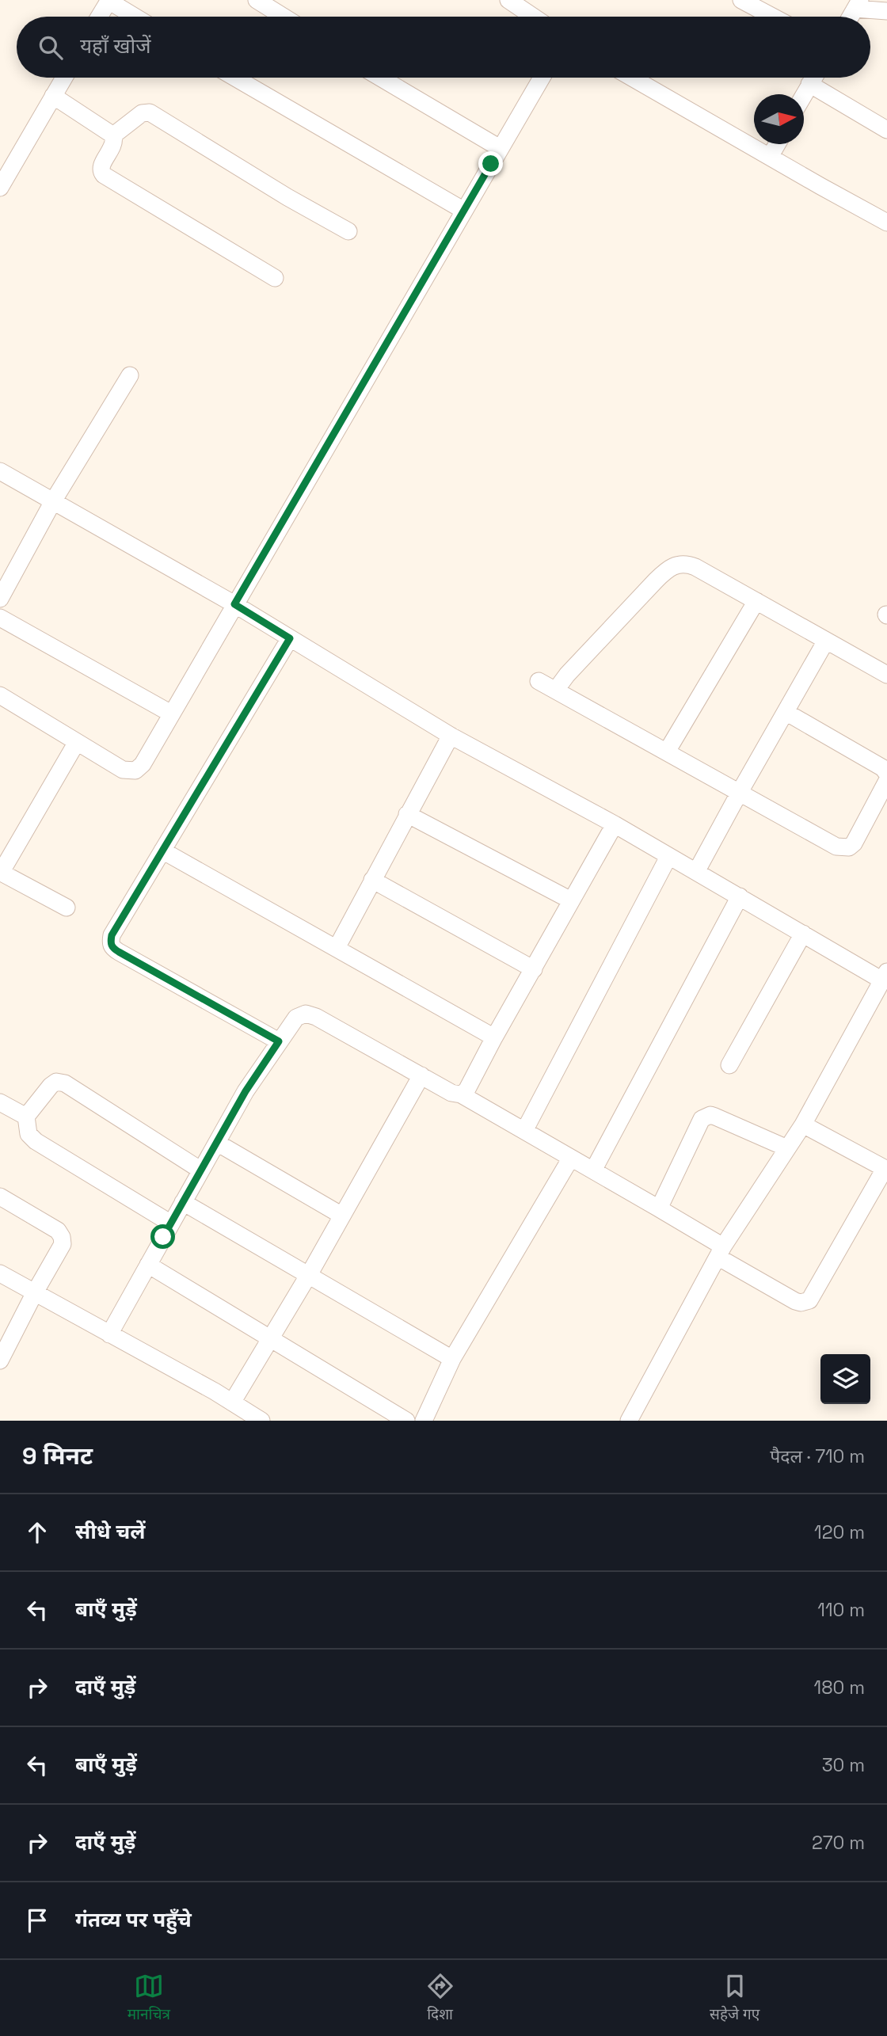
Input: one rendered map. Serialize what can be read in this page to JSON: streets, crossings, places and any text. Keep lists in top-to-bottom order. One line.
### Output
{"north":"right","page":{"search":"यहाँ खोजें","heading":["9 मिनट","पैदल · 710 m"],"list":[["सीधे चलें","120 m"],["बाएँ मुड़ें","110 m"],["दाएँ मुड़ें","180 m"],["बाएँ मुड़ें","30 m"],["दाएँ मुड़ें","270 m"],"गंतव्य पर पहुँचे"],"nav":["मानचित्र","दिशा","सहेजे गए"]}}
